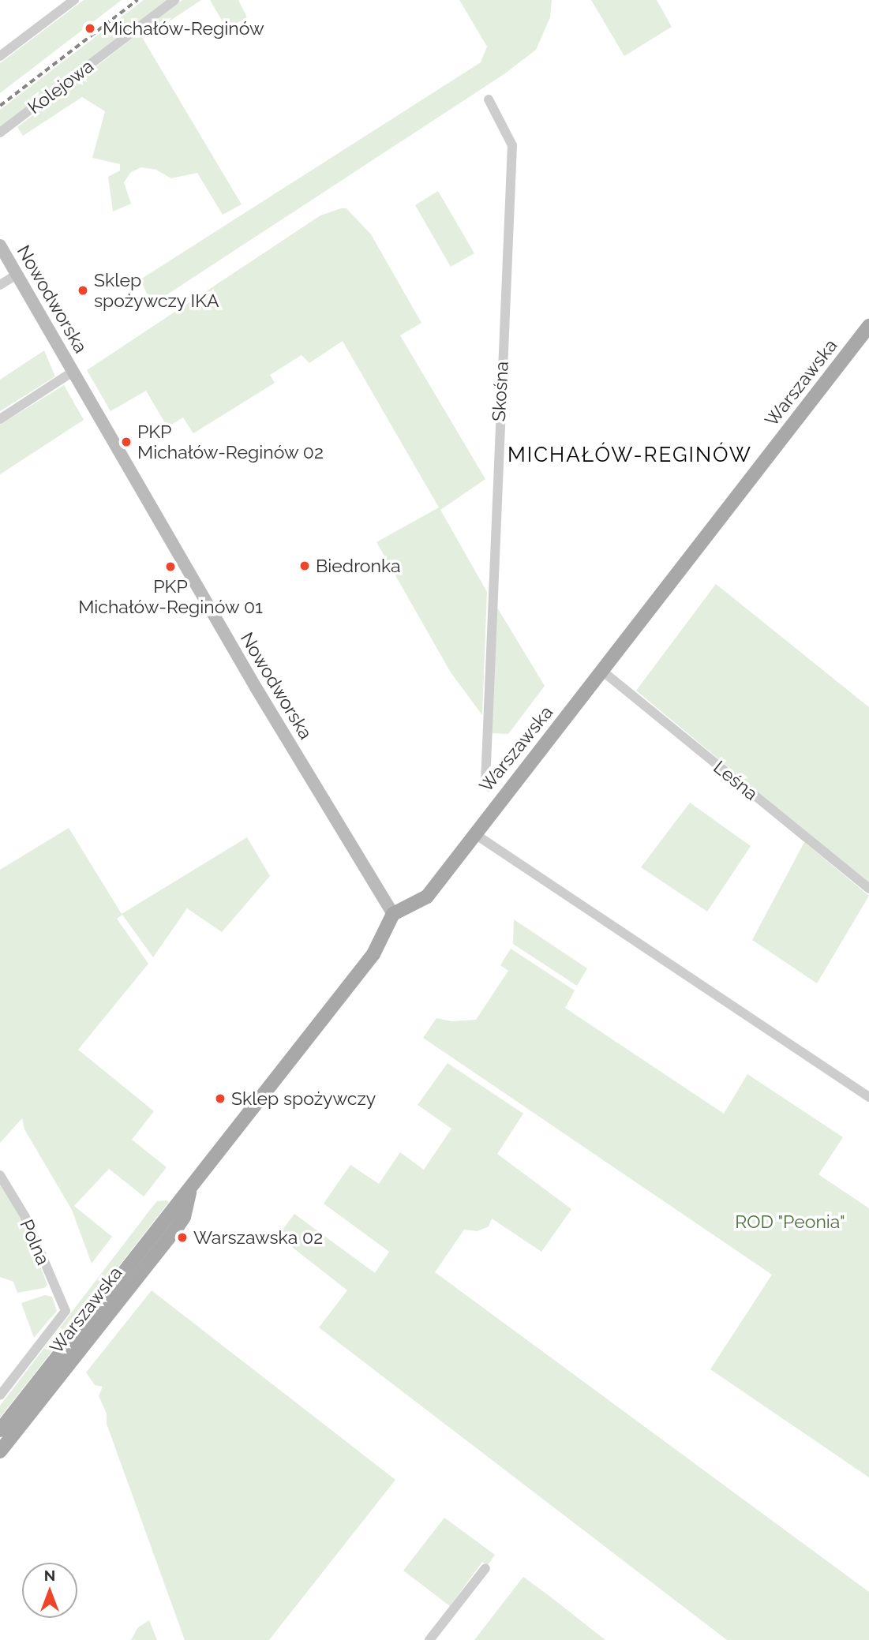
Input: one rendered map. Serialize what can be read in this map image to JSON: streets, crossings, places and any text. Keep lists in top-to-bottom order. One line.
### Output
{"streets":{"main road":["Nowodworska","Warszawska"],"street":["Kolejowa","Skośna","Leśna","Polna"]},"crossings":[["Nowodworska","Warszawska"],["Warszawska","Leśna"]],"districts":["MICHAŁÓW-REGINÓW"],"parks":["ROD \"Peonia\""],"places":["Michałów-Reginów","Sklep spożywczy IKA","PKP Michałów-Reginów 02","Biedronka","PKP Michałów-Reginów 01","Sklep spożywczy","Warszawska 02"],"north":"top"}
